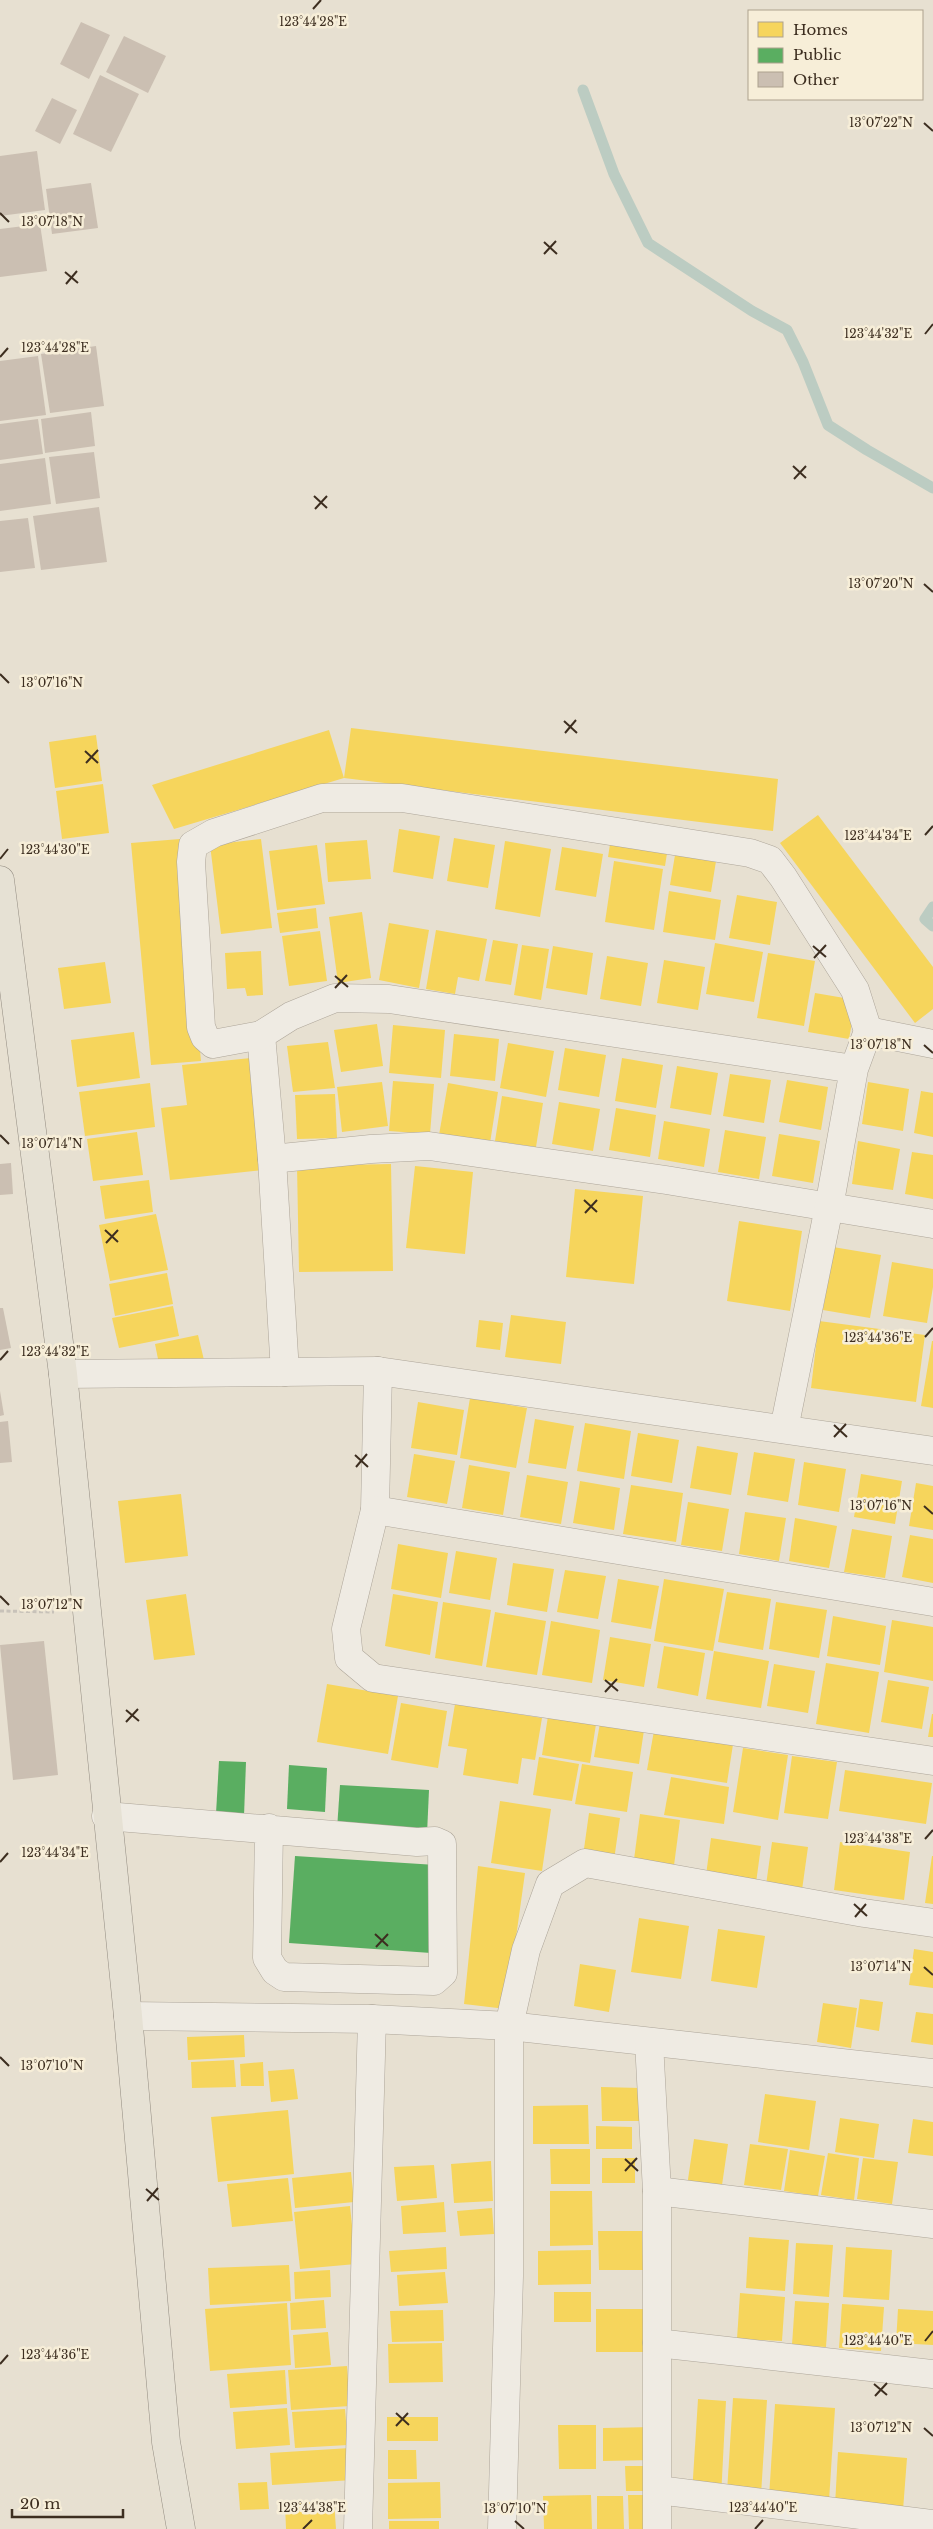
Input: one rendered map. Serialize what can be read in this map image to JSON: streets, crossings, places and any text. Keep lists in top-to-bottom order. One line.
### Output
{"legend":["Homes","Public","Other"],"scale_bar":"20 m","coordinates":["123°44'28\"E","13°07'22\"N","13°07'18\"N","123°44'32\"E","13°07'20\"N","13°07'16\"N","123°44'34\"E","123°44'30\"E","13°07'14\"N","123°44'36\"E","13°07'12\"N","123°44'38\"E","13°07'10\"N","123°44'40\"E"]}
